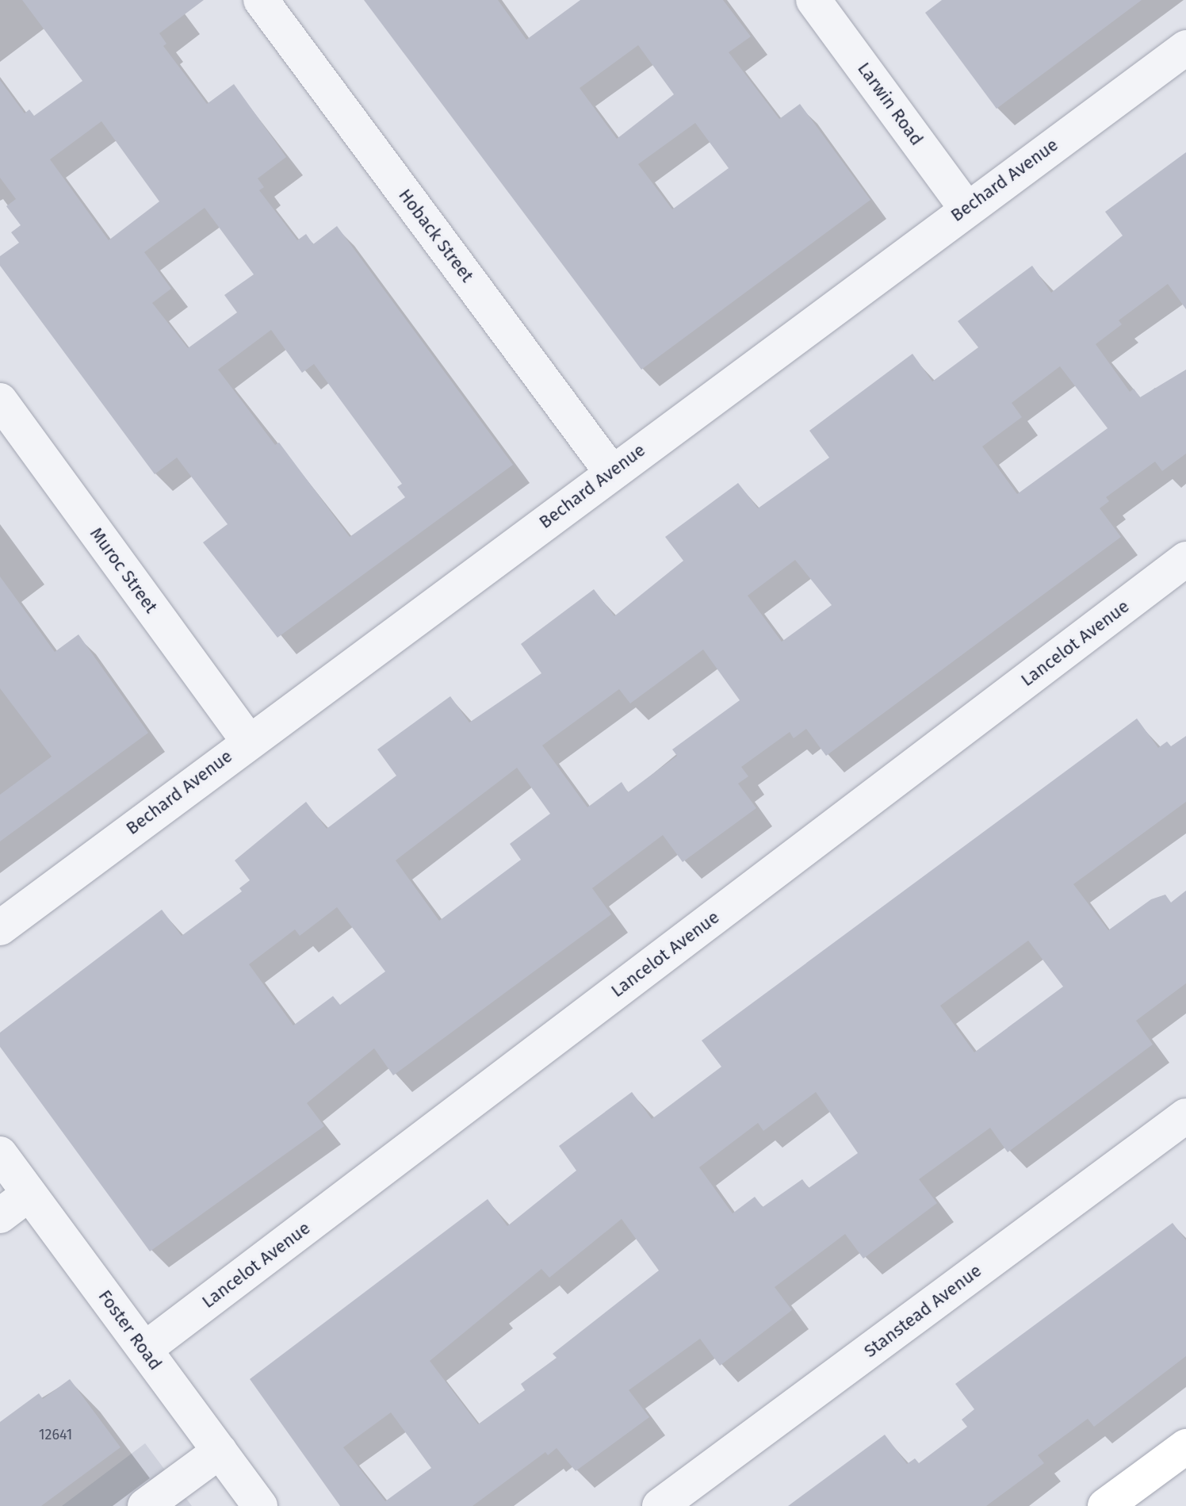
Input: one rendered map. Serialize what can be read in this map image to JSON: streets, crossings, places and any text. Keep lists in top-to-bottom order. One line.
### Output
{"streets":{"street":["Larwin Road","Bechard Avenue","Hoback Street","Muroc Street","Lancelot Avenue","Stanstead Avenue","Foster Road"]},"crossings":[["Larwin Road","Bechard Avenue"],["Bechard Avenue","Hoback Street"],["Bechard Avenue","Muroc Street"],["Lancelot Avenue","Foster Road"]],"house_numbers":["12641"]}
